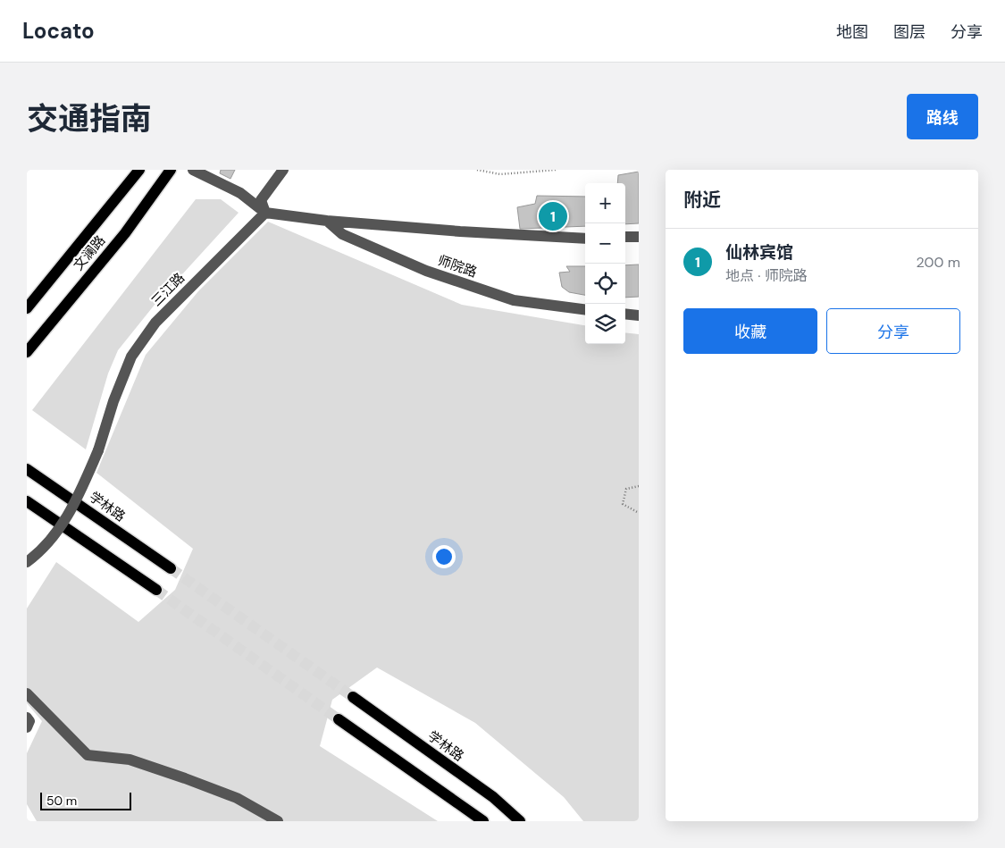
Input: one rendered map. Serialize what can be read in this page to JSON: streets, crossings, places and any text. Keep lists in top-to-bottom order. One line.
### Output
{"streets":{"main road":["文澜路","学林路"],"street":["师院路","三江路"]},"crossings":[["三江路","学林路"]],"scale_bar":"50 m","page":{"header":"Locato","nav":["地图","图层","分享"],"title":"交通指南","buttons":["路线",["收藏","分享"]],"heading":"附近","map_buttons":["+","−"],"pins":"1","list":[{"mark":"1","name":"仙林宾馆","note":"地点 · 师院路","value":"200 m"}],"scale":"50 m"}}
